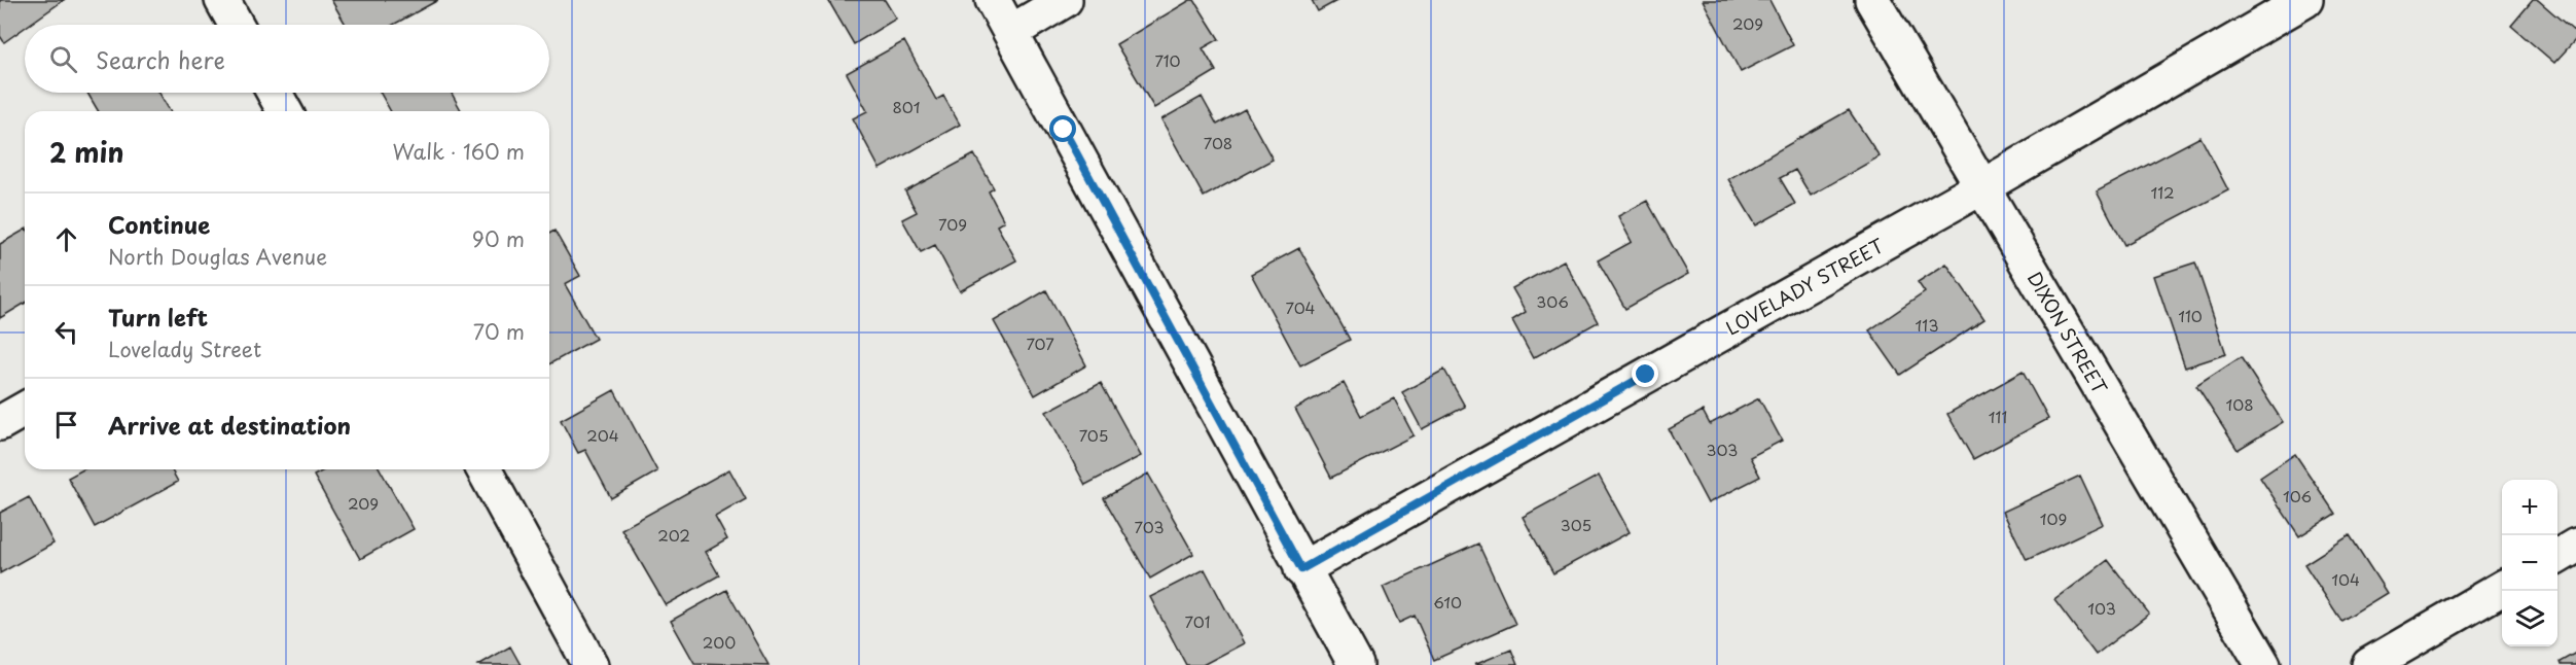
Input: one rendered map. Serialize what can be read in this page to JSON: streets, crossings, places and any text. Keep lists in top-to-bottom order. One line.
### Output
{"streets":{"street":["LOVELADY STREET","DIXON STREET"]},"crossings":[["LOVELADY STREET","DIXON STREET"]],"house_numbers":["209","710","801","708","112","709","306","704","110","113","707","108","111","204","705","303","106","209","109","305","703","202","104","610","103","701","200"],"page":{"search":"Search here","heading":["2 min","Walk · 160 m"],"list":[["Continue","North Douglas Avenue","90 m"],["Turn left","Lovelady Street","70 m"],"Arrive at destination"],"map_buttons":["+","−"]}}
